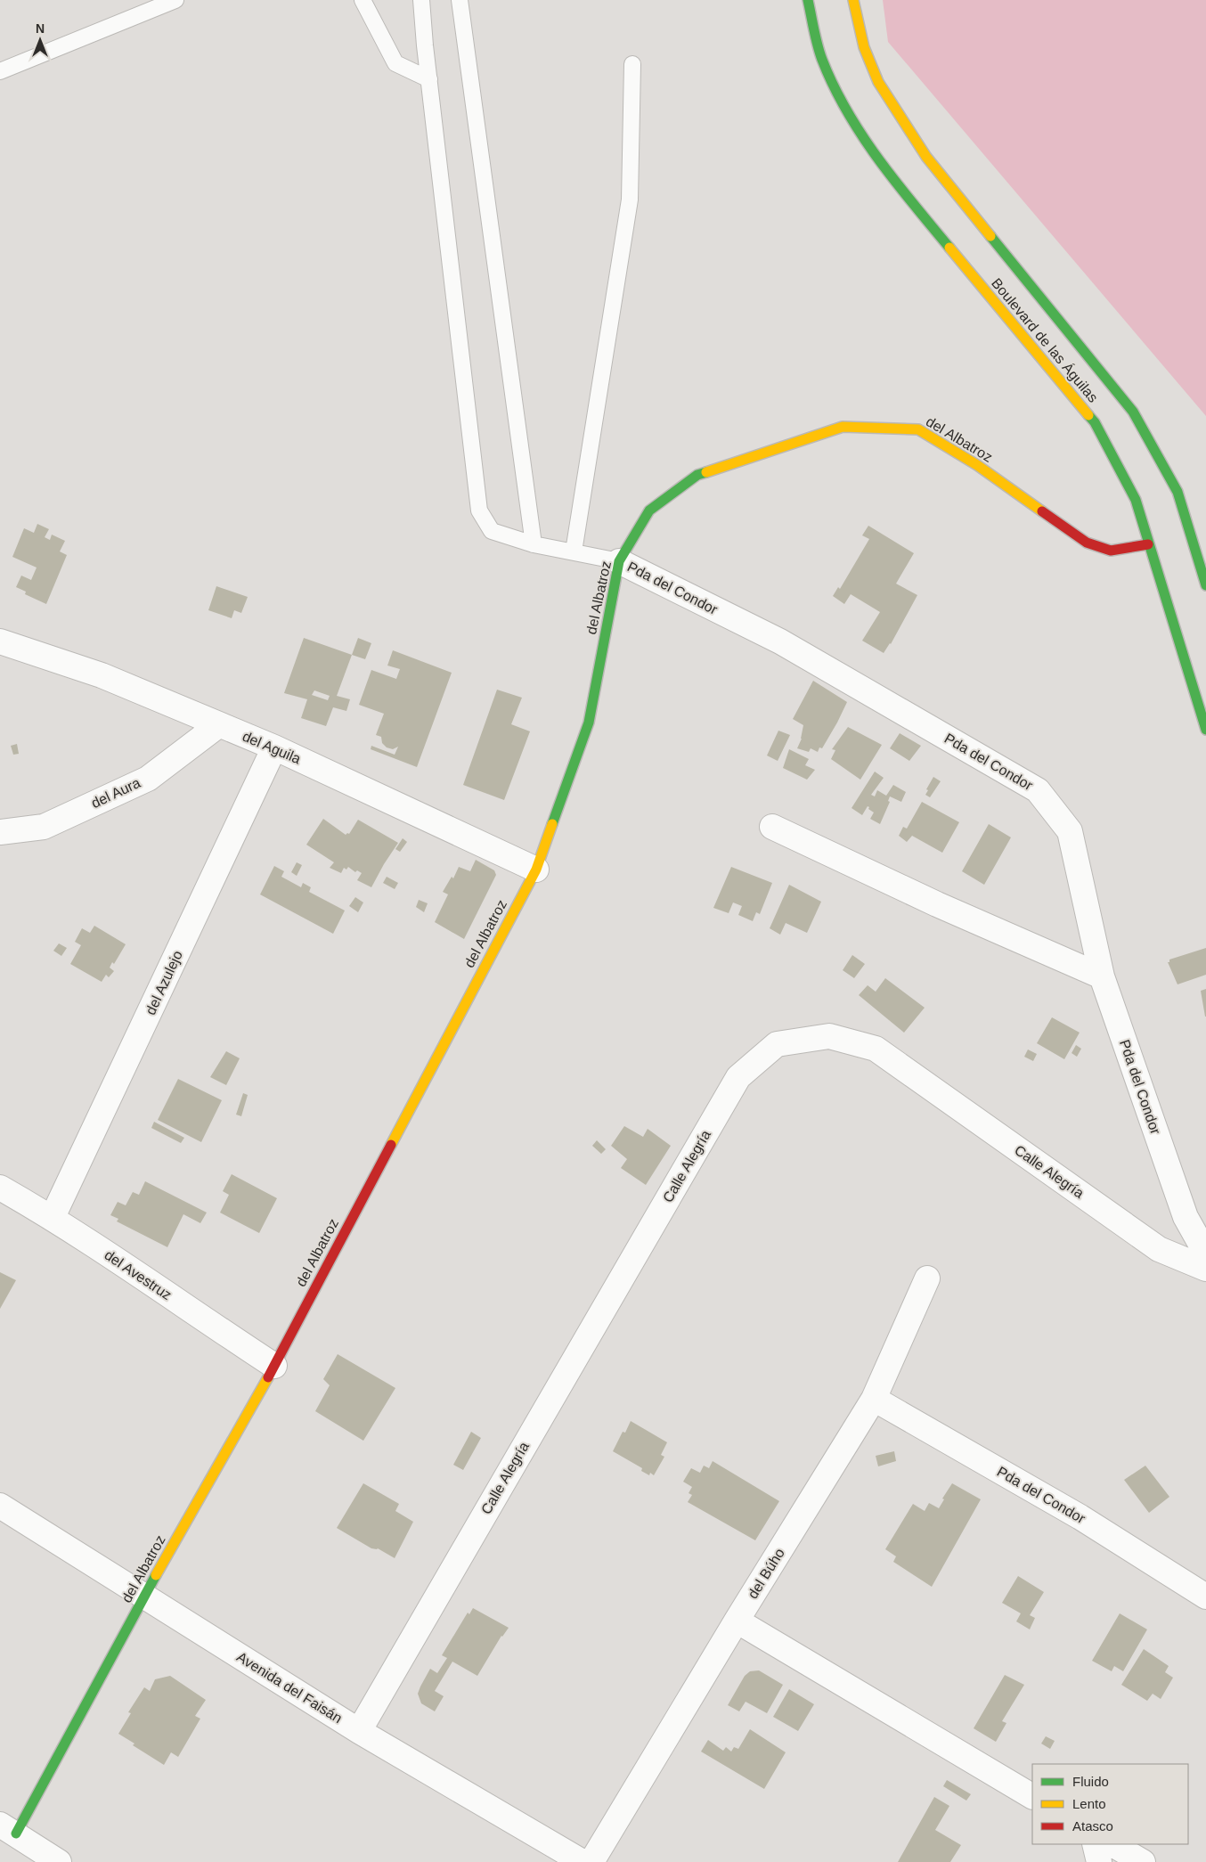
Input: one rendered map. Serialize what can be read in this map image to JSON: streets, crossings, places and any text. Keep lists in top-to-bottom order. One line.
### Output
{"streets":{"street":["Boulevard de las Águilas","del Albatroz","Pda del Condor","del Aguila","del Aura","del Azulejo","Calle Alegría","del Avestruz","del Búho","Avenida del Faisán"]},"crossings":[["Boulevard de las Águilas","del Albatroz"],["del Albatroz","Pda del Condor"],["del Albatroz","del Aguila"],["del Albatroz","del Avestruz"],["del Albatroz","Avenida del Faisán"],["Pda del Condor","del Búho"],["del Aguila","del Aura"],["del Aguila","del Azulejo"],["del Azulejo","del Avestruz"],["Calle Alegría","Avenida del Faisán"]],"legend":["Fluido","Lento","Atasco"],"north":"top"}
